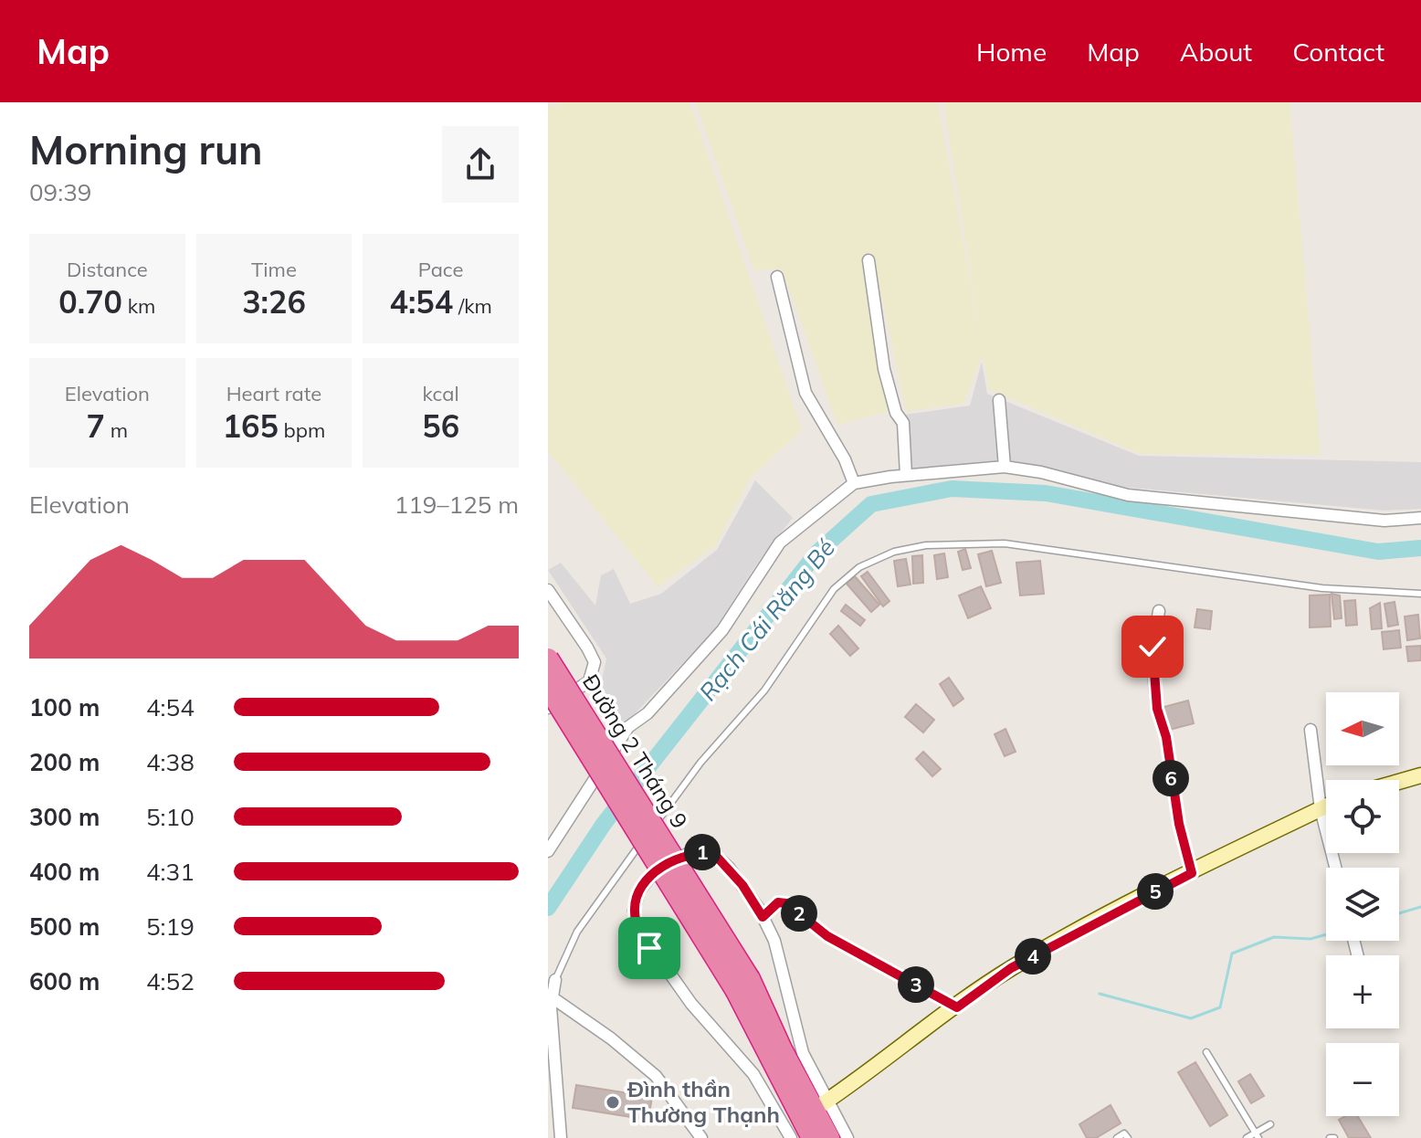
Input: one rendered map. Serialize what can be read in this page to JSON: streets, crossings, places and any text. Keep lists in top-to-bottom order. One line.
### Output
{"streets":{"highway":["Đường 2 Tháng 9"]},"water":["Rạch Cái Răng Bé"],"places":["Đình thần Thường Thạnh"],"north":"left","page":{"header":"Map","nav":["Home","Map","About","Contact"],"heading":["Morning run","09:39"],"stats":[["Distance","0.70 km"],["Time","3:26"],["Pace","4:54 /km"],["Elevation","7 m"],["Heart rate","165 bpm"],["kcal","56"]],"chart":["Elevation","119–125 m"],"list":[{"name":"100 m","note":"4:54"},{"name":"200 m","note":"4:38"},{"name":"300 m","note":"5:10"},{"name":"400 m","note":"4:31"},{"name":"500 m","note":"5:19"},{"name":"600 m","note":"4:52"}],"map_buttons":["+","−"],"pins":["6","1","5","2","4","3"]}}
